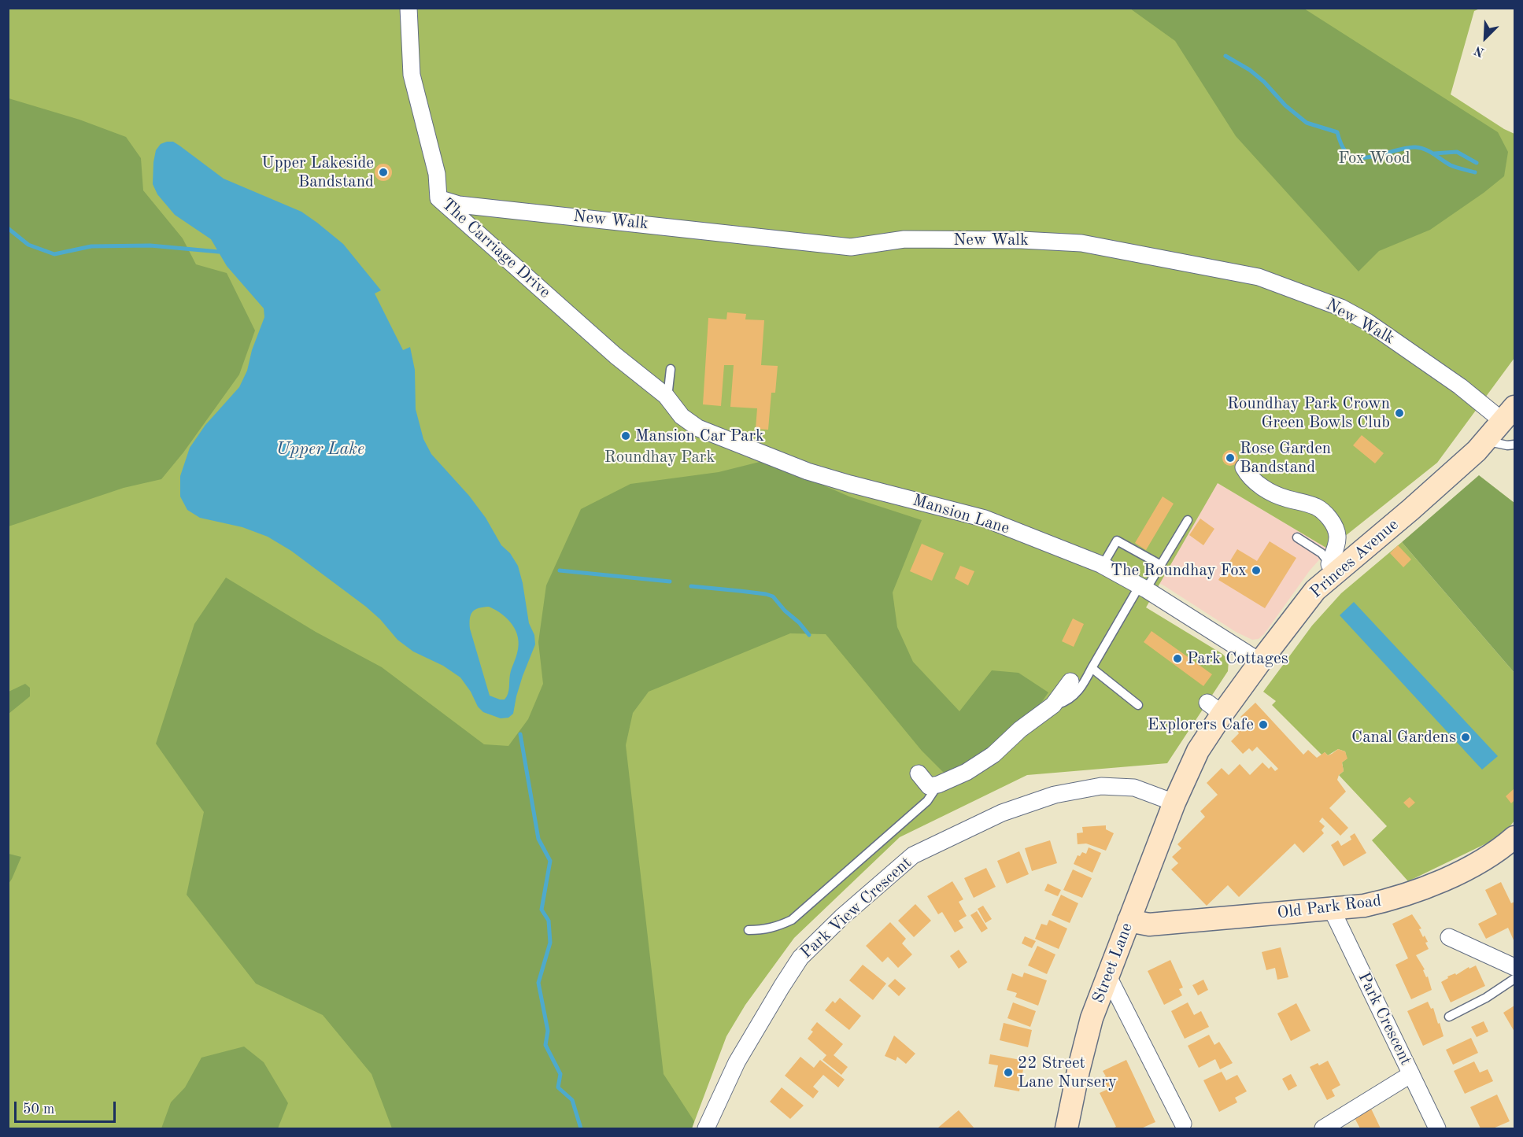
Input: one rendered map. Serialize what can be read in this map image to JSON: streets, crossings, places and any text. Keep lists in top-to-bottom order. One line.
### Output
{"streets":{"street":["New Walk","The Carriage Drive","Mansion Lane","Princes Avenue","Old Park Road","Park View Crescent","Street Lane","Park Crescent"]},"crossings":[["New Walk","The Carriage Drive"],["New Walk","Princes Avenue"],["The Carriage Drive","Mansion Lane"],["Mansion Lane","Princes Avenue"],["Princes Avenue","Park View Crescent"],["Princes Avenue","Street Lane"],["Old Park Road","Street Lane"],["Old Park Road","Park Crescent"],["Park View Crescent","Street Lane"]],"water":["Upper Lake"],"parks":["Fox Wood","Roundhay Park"],"places":["Upper Lakeside Bandstand","Roundhay Park Crown Green Bowls Club","Mansion Car Park","Rose Garden Bandstand","The Roundhay Fox","Park Cottages","Explorers Cafe","Canal Gardens","22 Street Lane Nursery"],"scale_bar":"50 m","north":"bottom left"}
